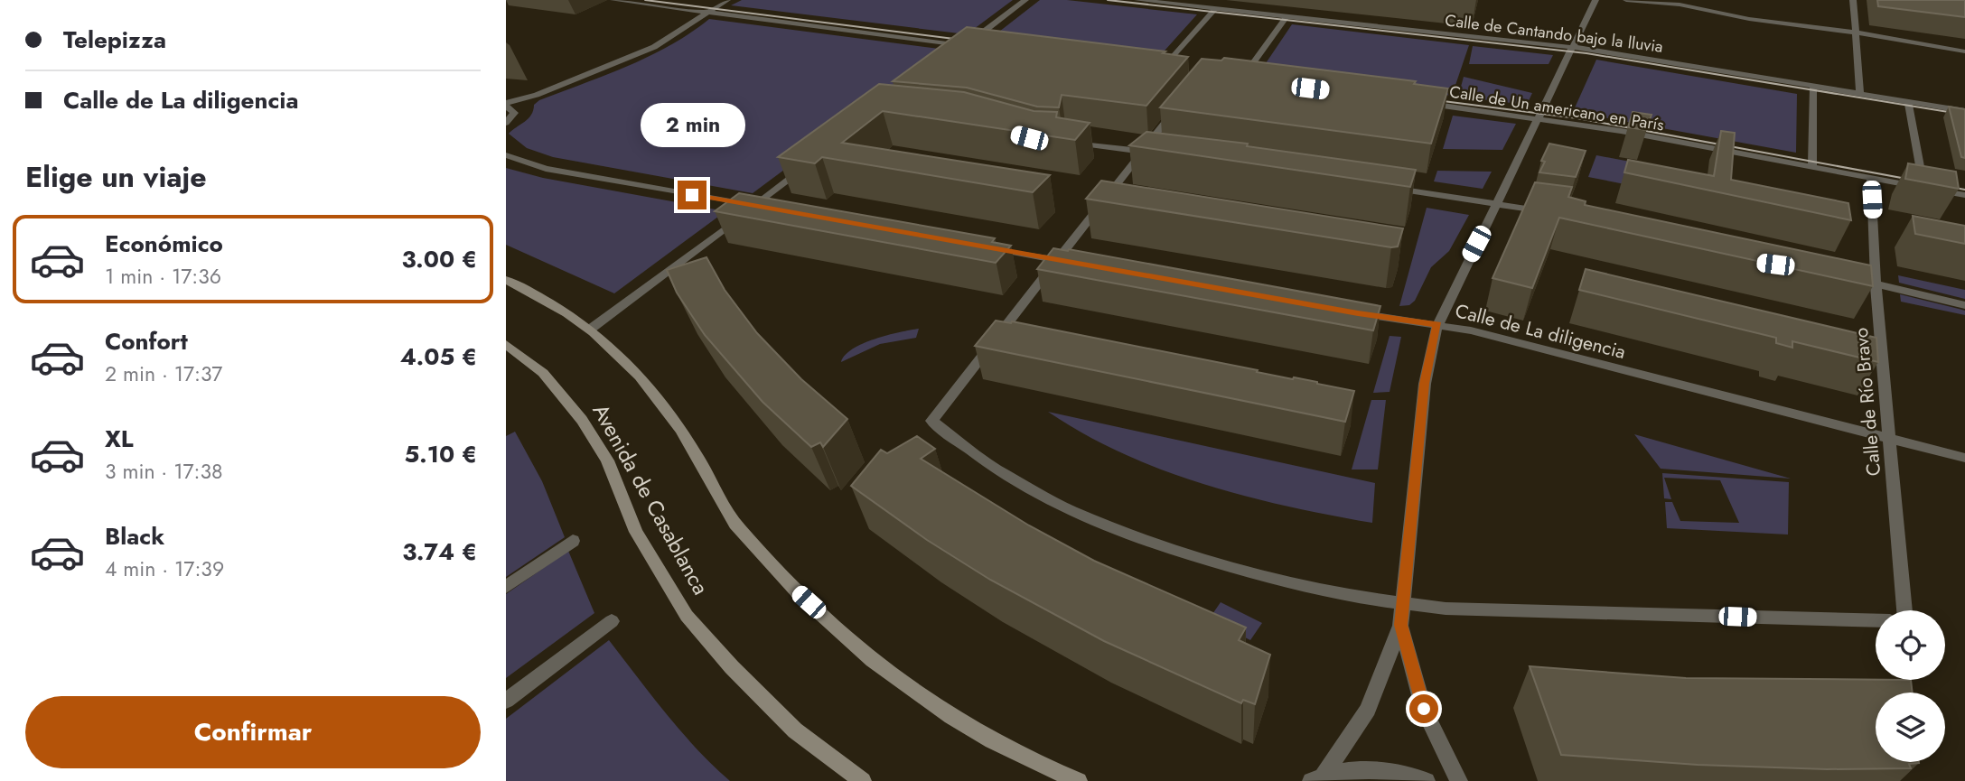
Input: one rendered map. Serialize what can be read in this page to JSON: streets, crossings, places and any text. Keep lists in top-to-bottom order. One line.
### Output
{"streets":{"main road":["Avenida de Casablanca"],"street":["Calle de Cantando bajo la lluvia","Calle de Un americano en París","Calle de La diligencia","Calle de Río Bravo"]},"crossings":[["Calle de Un americano en París","Calle de Río Bravo"],["Calle de La diligencia","Calle de Río Bravo"]],"page":{"banner":["Telepizza","Calle de La diligencia"],"bubble":"2 min","heading":"Elige un viaje","list":[{"name":"Económico","note":"1 min · 17:36","value":"3.00 €"},{"name":"Confort","note":"2 min · 17:37","value":"4.05 €"},{"name":"XL","note":"3 min · 17:38","value":"5.10 €"},{"name":"Black","note":"4 min · 17:39","value":"3.74 €"}],"buttons":"Confirmar"}}
